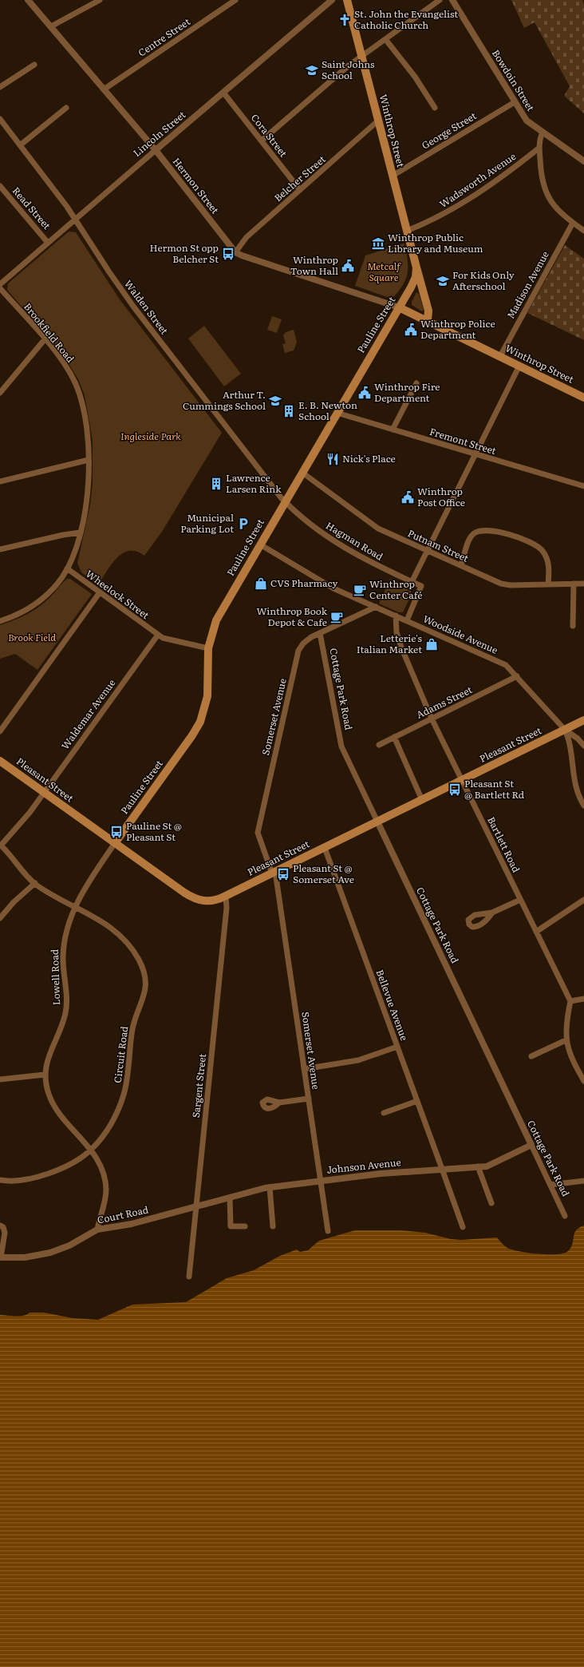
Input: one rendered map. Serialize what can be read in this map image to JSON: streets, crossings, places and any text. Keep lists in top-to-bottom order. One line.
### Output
{"streets":{"main road":["Winthrop Street","Pauline Street","Pleasant Street"],"street":["Centre Street","Bowdoin Street","George Street","Lincoln Street","Cora Street","Belcher Street","Wadsworth Avenue","Hermon Street","Read Street","Madison Avenue","Walden Street","Brookfield Road","Fremont Street","Hagman Road","Putnam Street","Wheelock Street","Woodside Avenue","Cottage Park Road","Adams Street","Waldemar Avenue","Somerset Avenue","Bartlett Road","Lowell Road","Bellevue Avenue","Circuit Road","Sargent Street","Johnson Avenue","Court Road"]},"crossings":[["Centre Street","Hermon Street"],["Bowdoin Street","George Street"],["Winthrop Street","George Street"],["Winthrop Street","Belcher Street"],["Winthrop Street","Wadsworth Avenue"],["Winthrop Street","Madison Avenue"],["Winthrop Street","Pauline Street"],["Lincoln Street","Cora Street"],["Lincoln Street","Hermon Street"],["Lincoln Street","Read Street"],["Lincoln Street","Walden Street"],["Cora Street","Belcher Street"],["Belcher Street","Hermon Street"],["Walden Street","Pauline Street"],["Walden Street","Hagman Road"],["Pauline Street","Fremont Street"],["Pauline Street","Hagman Road"],["Pauline Street","Putnam Street"],["Pauline Street","Woodside Avenue"],["Pauline Street","Pleasant Street"],["Pauline Street","Lowell Road"],["Brookfield Road","Wheelock Street"],["Hagman Road","Woodside Avenue"],["Wheelock Street","Waldemar Avenue"],["Woodside Avenue","Adams Street"],["Woodside Avenue","Somerset Avenue"],["Woodside Avenue","Pleasant Street"],["Woodside Avenue","Bartlett Road"],["Cottage Park Road","Somerset Avenue"],["Cottage Park Road","Pleasant Street"],["Cottage Park Road","Johnson Avenue"],["Adams Street","Bartlett Road"],["Waldemar Avenue","Pleasant Street"],["Waldemar Avenue","Circuit Road"],["Somerset Avenue","Pleasant Street"],["Somerset Avenue","Johnson Avenue"],["Pleasant Street","Bartlett Road"],["Pleasant Street","Lowell Road"],["Pleasant Street","Bellevue Avenue"],["Pleasant Street","Sargent Street"],["Lowell Road","Circuit Road"],["Bellevue Avenue","Johnson Avenue"],["Sargent Street","Johnson Avenue"],["Sargent Street","Court Road"],["Johnson Avenue","Court Road"]],"parks":["Metcalf Square","Ingleside Park","Brook Field"],"places":{"church":["St. John the Evangelist Catholic Church"],"school or university":["Saint Johns School","For Kids Only Afterschool","Arthur T. Cummings School"],"museum":["Winthrop Public Library and Museum"],"bus stop":["Hermon St opp Belcher St","Pleasant St @ Bartlett Rd","Pauline St @ Pleasant St","Pleasant St @ Somerset Ave"],"public building":["Winthrop Town Hall","Winthrop Police Department","Winthrop Fire Department","Winthrop Post Office"],"building":["E. B. Newton School","Lawrence Larsen Rink"],"restaurant":["Nick's Place"],"parking":["Municipal Parking Lot"],"shop":["CVS Pharmacy","Letterie's Italian Market"],"cafe":["Winthrop Center Café","Winthrop Book Depot & Cafe"]}}
